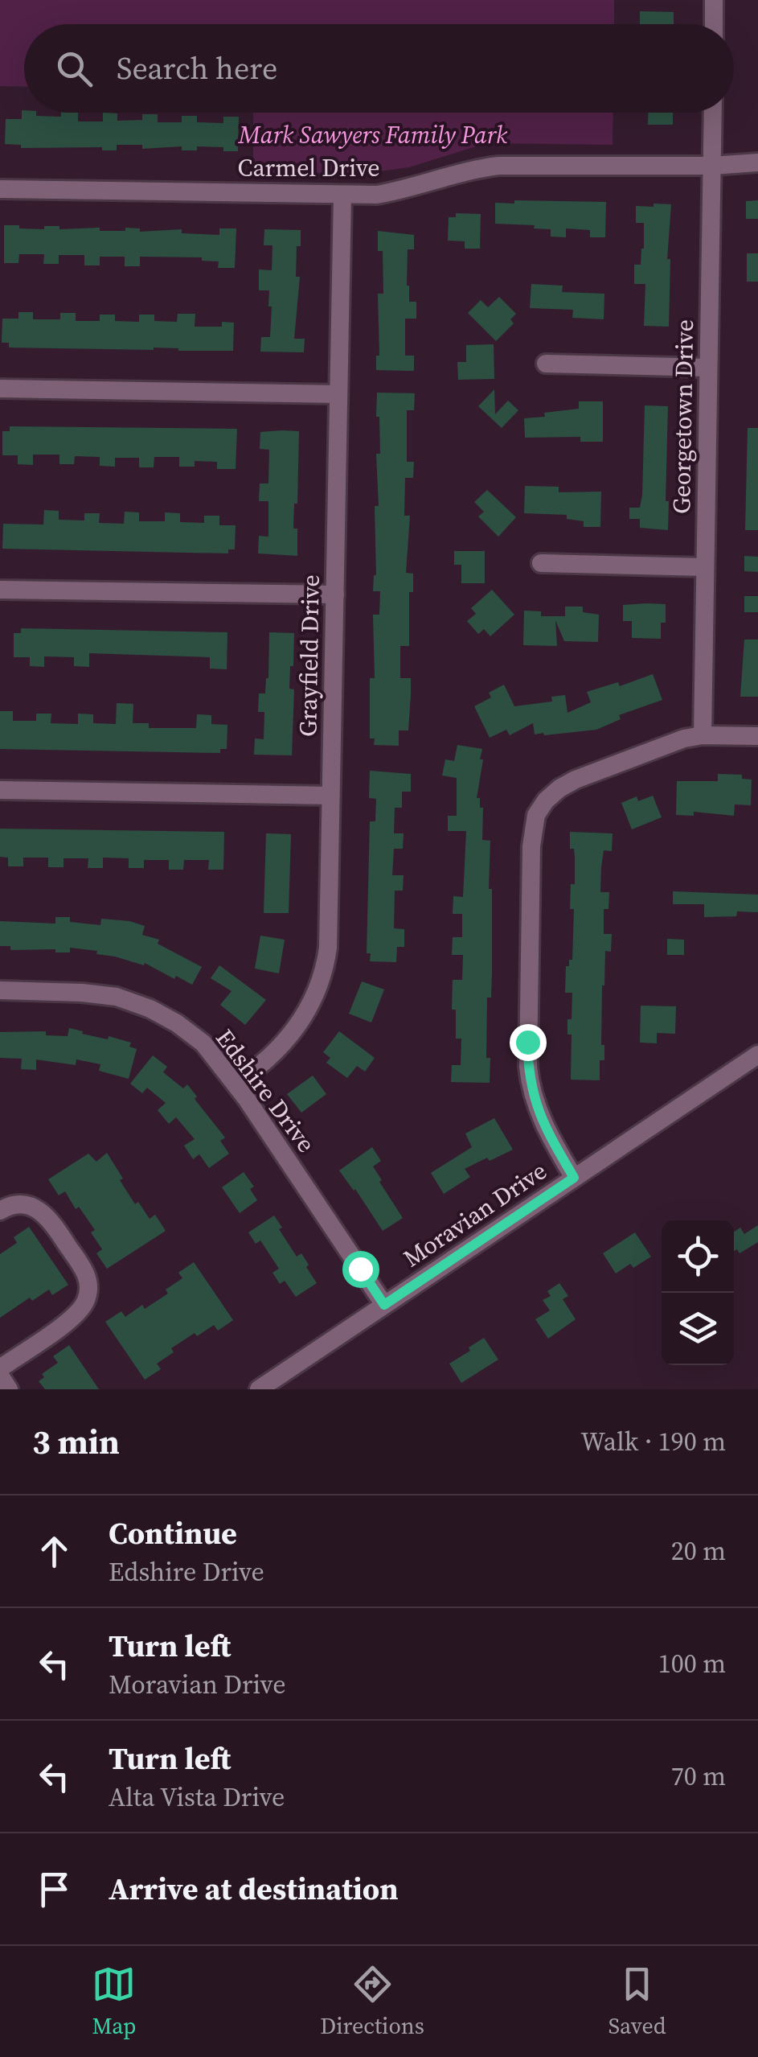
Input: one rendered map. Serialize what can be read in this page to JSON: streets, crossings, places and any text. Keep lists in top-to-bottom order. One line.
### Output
{"streets":{"street":["Carmel Drive","Georgetown Drive","Grayfield Drive","Edshire Drive","Moravian Drive"]},"crossings":[["Carmel Drive","Georgetown Drive"],["Carmel Drive","Grayfield Drive"],["Grayfield Drive","Edshire Drive"],["Edshire Drive","Moravian Drive"]],"parks":["Mark Sawyers Family Park"],"page":{"search":"Search here","heading":["3 min","Walk · 190 m"],"list":[["Continue","Edshire Drive","20 m"],["Turn left","Moravian Drive","100 m"],["Turn left","Alta Vista Drive","70 m"],"Arrive at destination"],"nav":["Map","Directions","Saved"]}}
